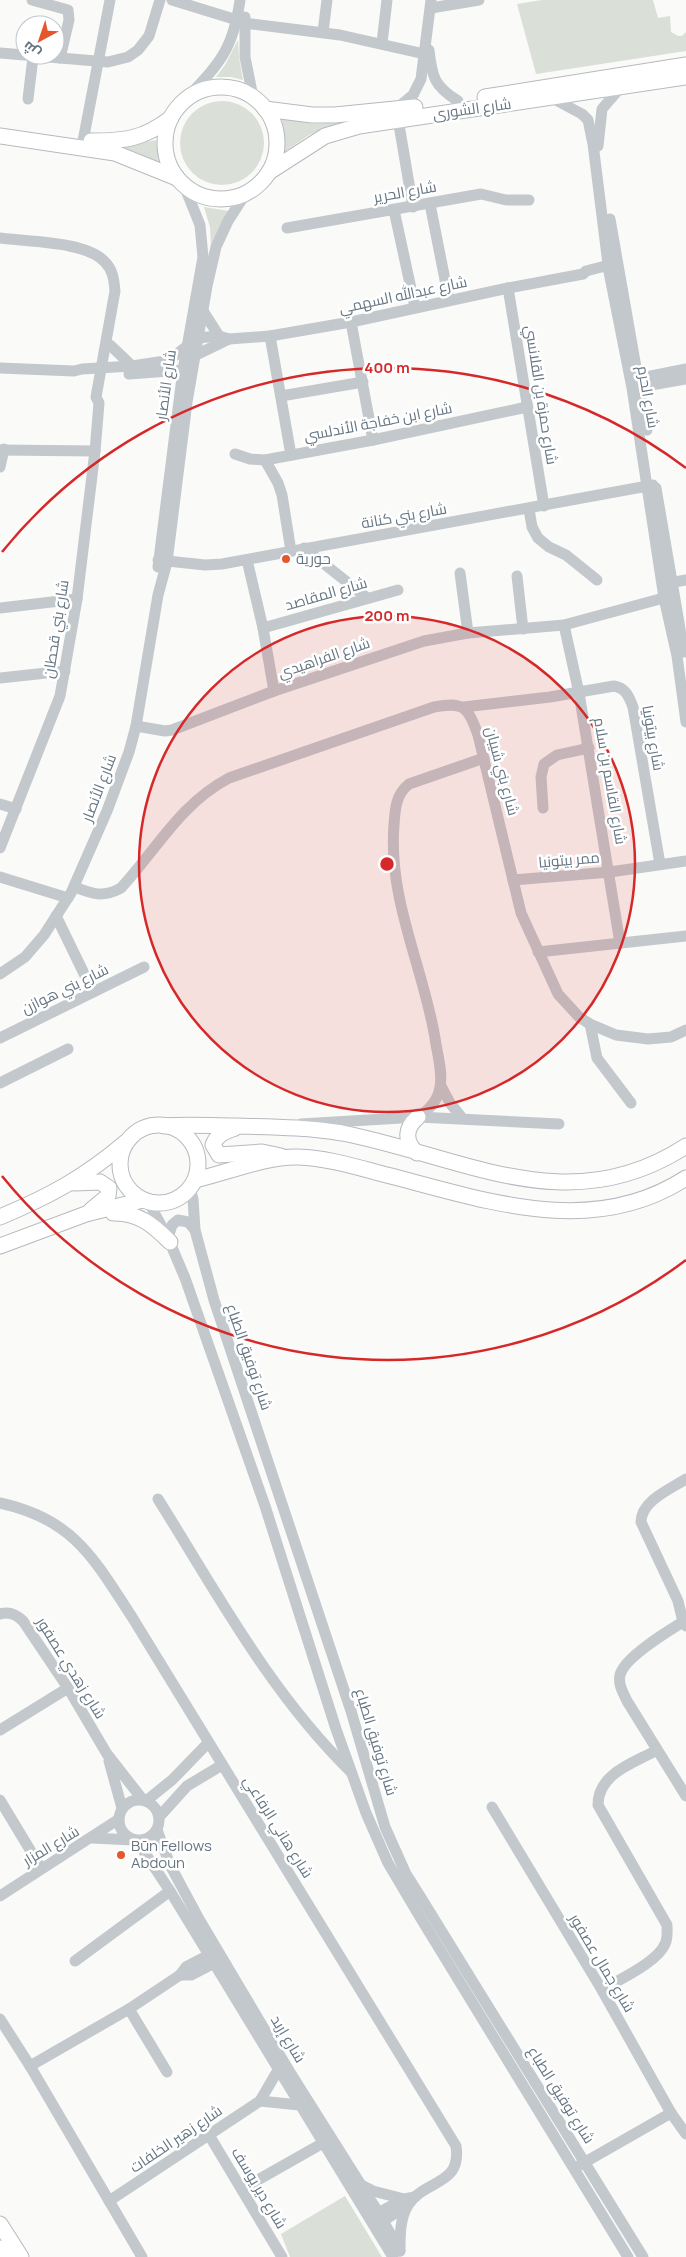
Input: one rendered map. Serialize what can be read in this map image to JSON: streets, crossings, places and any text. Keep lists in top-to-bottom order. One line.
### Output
{"streets":{"main road":["شارع الشورى"],"street":["شارع الحرير","شارع عبدالله السهمي","شارع الأنصار","شارع حمزة بن القلانسي","شارع الحرم","شارع ابن خفاجة الأندلسي","شارع بني كنانة","شارع المقاصد","شارع بني قحطان","شارع الفراهيدي","شارع بيتونيا","شارع بني شيبان","شارع القاسم بن سلام","ممر بيتونيا","شارع بني هوازن","شارع توفيق الطباع","شارع زهدي عصفور","شارع هاني الرفاعي","شارع المزار","شارع جمال عصفور","شارع إربد","شارع زهير الخلفات","شارع دير يوسف"]},"crossings":[["شارع الشورى","شارع الأنصار"],["شارع الشورى","شارع الحرم"],["شارع عبدالله السهمي","شارع الأنصار"],["شارع عبدالله السهمي","شارع حمزة بن القلانسي"],["شارع عبدالله السهمي","شارع الحرم"],["شارع عبدالله السهمي","شارع بني قحطان"],["شارع الأنصار","شارع بني كنانة"],["شارع الأنصار","شارع الفراهيدي"],["شارع حمزة بن القلانسي","شارع ابن خفاجة الأندلسي"],["شارع حمزة بن القلانسي","شارع بني كنانة"],["شارع الحرم","شارع بني كنانة"],["شارع الحرم","شارع الفراهيدي"],["شارع الفراهيدي","شارع القاسم بن سلام"],["شارع بيتونيا","شارع بني شيبان"],["شارع بيتونيا","شارع القاسم بن سلام"],["شارع بيتونيا","ممر بيتونيا"],["شارع بني شيبان","ممر بيتونيا"],["شارع القاسم بن سلام","ممر بيتونيا"],["شارع زهدي عصفور","شارع المزار"],["شارع زهدي عصفور","شارع إربد"],["شارع هاني الرفاعي","شارع إربد"],["شارع المزار","شارع إربد"],["شارع إربد","شارع زهير الخلفات"],["شارع زهير الخلفات","شارع دير يوسف"]],"places":["حورية","Būn Fellows Abdoun"],"north":"bottom left","rings":["400 m","200 m"]}
